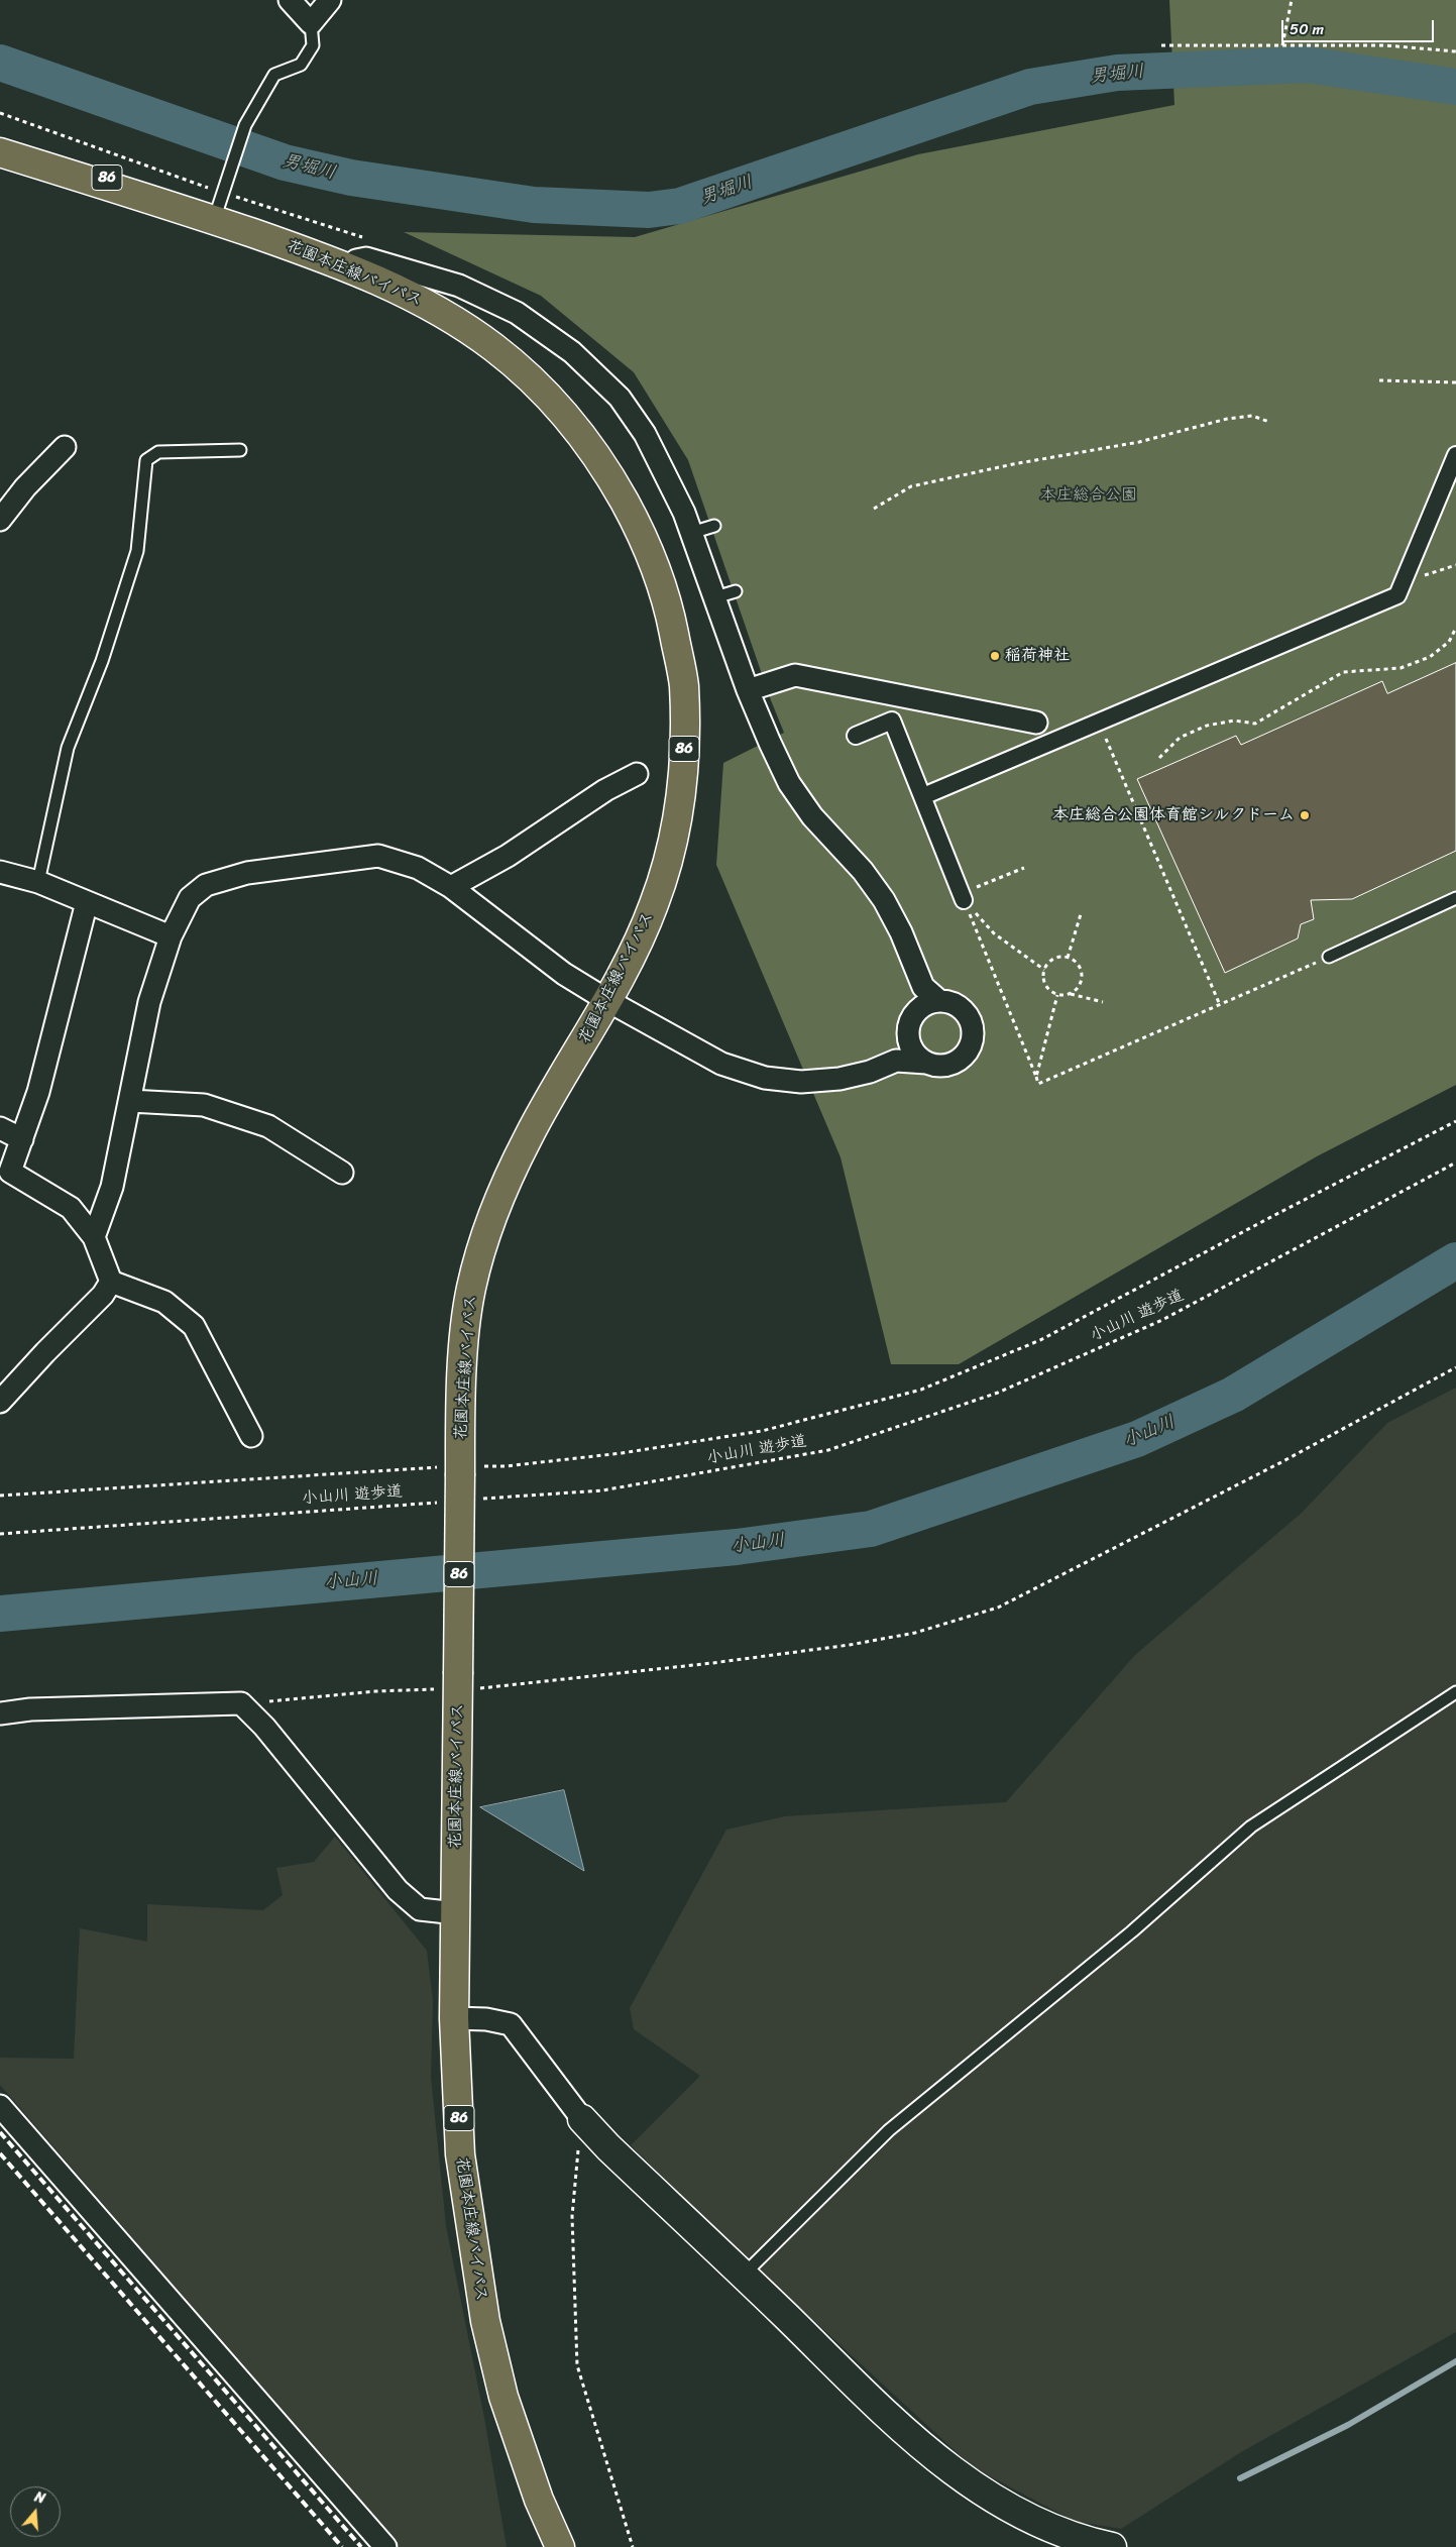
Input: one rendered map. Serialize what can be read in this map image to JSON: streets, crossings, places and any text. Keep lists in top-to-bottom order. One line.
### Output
{"streets":{"main road":["86","花園本庄線バイパス"],"path":["小山川 遊歩道"]},"water":["男堀川","小山川"],"parks":["本庄総合公園"],"places":["稲荷神社","本庄総合公園体育館シルクドーム"],"scale_bar":"50 m","north":"top"}
